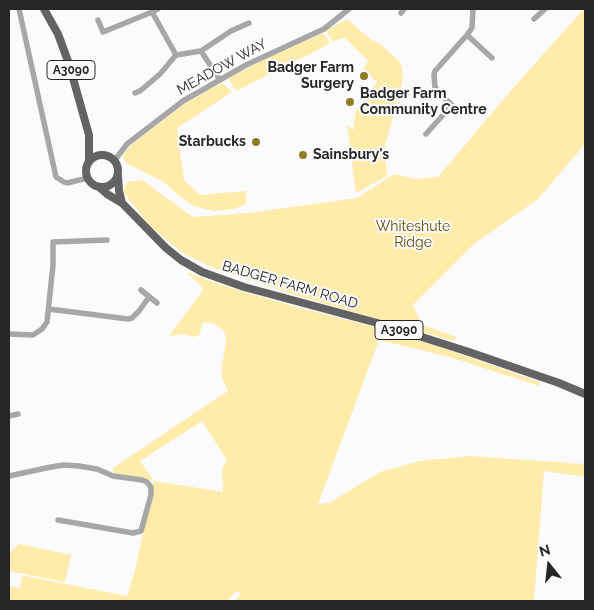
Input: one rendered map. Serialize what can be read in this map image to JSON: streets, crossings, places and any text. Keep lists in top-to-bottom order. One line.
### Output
{"streets":{"main road":["A3090","BADGER FARM ROAD"],"street":["MEADOW WAY"]},"crossings":[["MEADOW WAY","A3090"],["MEADOW WAY","BADGER FARM ROAD"],["A3090","BADGER FARM ROAD"]],"parks":["Whiteshute Ridge"],"places":["Badger Farm Surgery","Badger Farm Community Centre","Starbucks","Sainsbury's"],"north":"top"}
